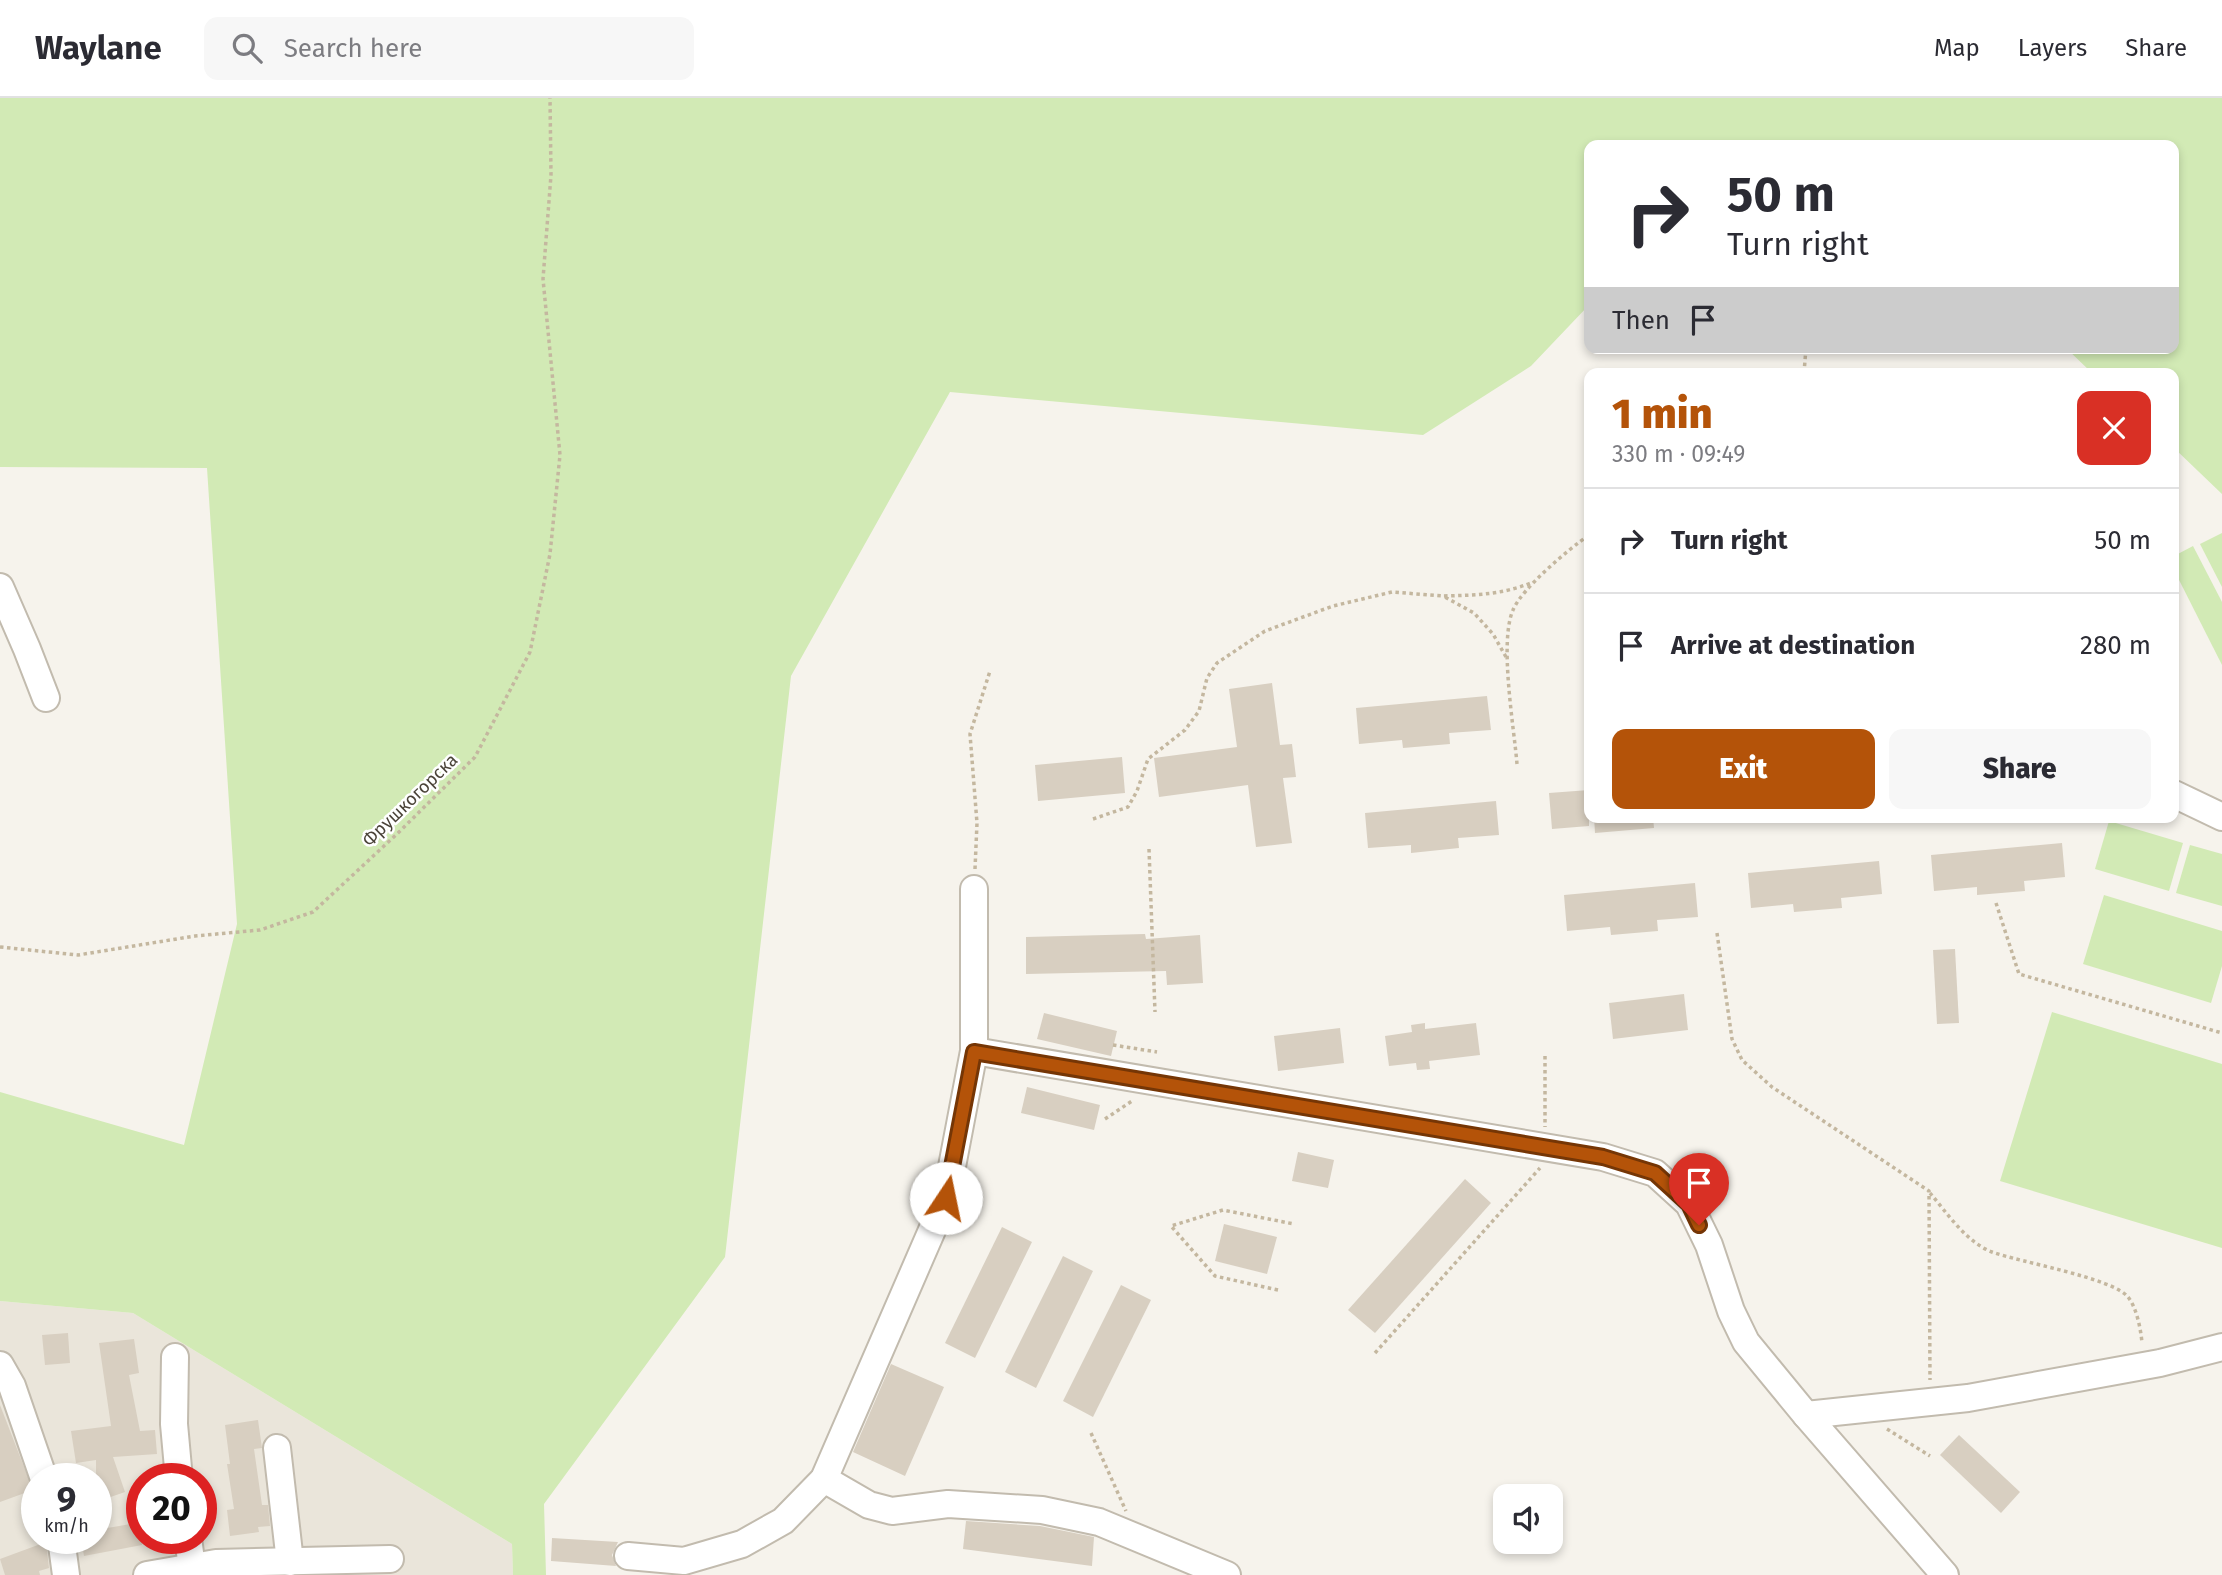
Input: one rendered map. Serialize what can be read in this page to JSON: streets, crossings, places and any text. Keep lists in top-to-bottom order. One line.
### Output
{"streets":{"path":["Фрушкогорска"]},"page":{"header":"Waylane","search":"Search here","nav":["Map","Layers","Share"],"turn":["50 m","Turn right"],"then":"Then","heading":["1 min","330 m · 09:49"],"list":[{"name":"Turn right","value":"50 m"},{"name":"Arrive at destination","value":"280 m"}],"buttons":["Exit","Share"],"speed":"9 km/h","limit":"20"}}
